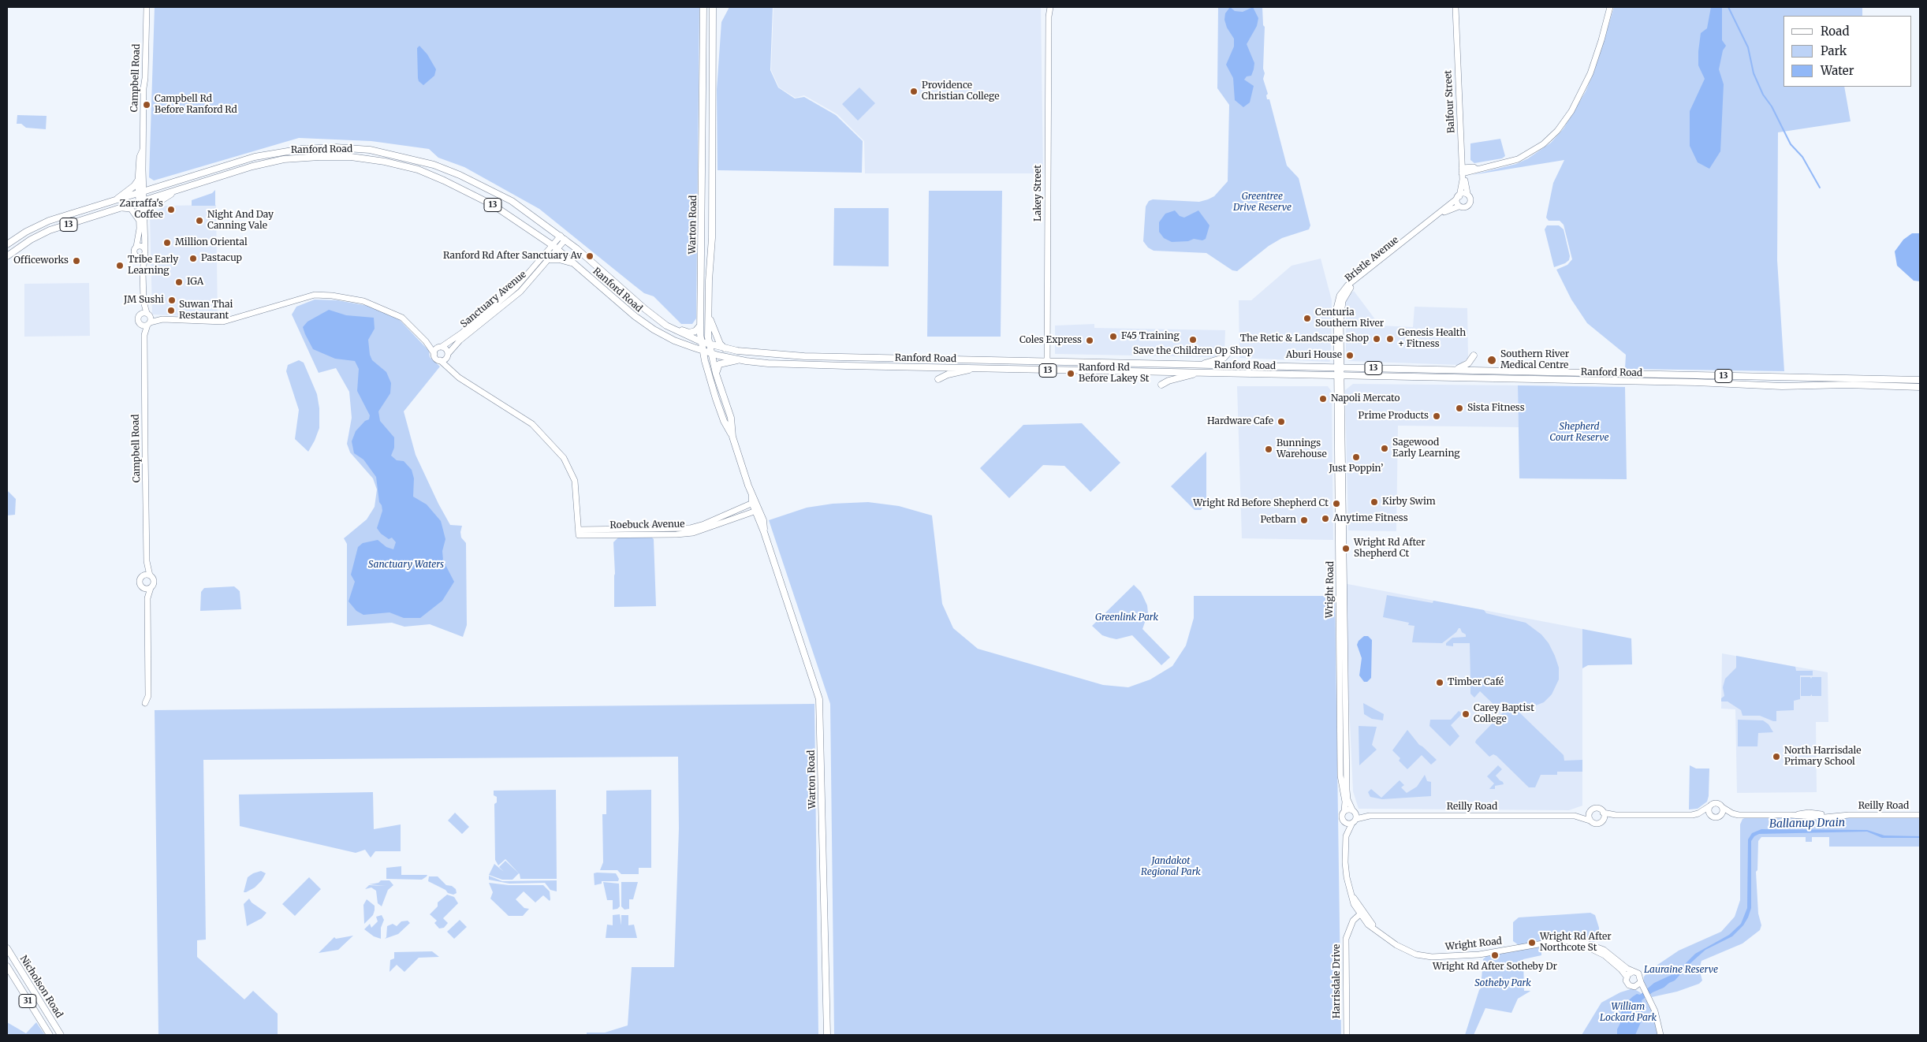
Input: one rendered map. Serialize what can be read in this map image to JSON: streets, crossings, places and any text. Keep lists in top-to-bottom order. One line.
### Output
{"streets":{"main road":["Ranford Road","13","Warton Road","Nicholson Road","31"],"street":["Campbell Road","Balfour Street","Lakey Street","Bristle Avenue","Sanctuary Avenue","Roebuck Avenue","Wright Road","Reilly Road","Harrisdale Drive"]},"crossings":[["Campbell Road","Ranford Road"],["Balfour Street","Bristle Avenue"],["Ranford Road","Lakey Street"],["Ranford Road","Warton Road"],["Ranford Road","Bristle Avenue"],["Ranford Road","Sanctuary Avenue"],["Ranford Road","Wright Road"],["Warton Road","Roebuck Avenue"],["Bristle Avenue","Wright Road"],["Wright Road","Reilly Road"],["Wright Road","Harrisdale Drive"]],"water":["Ballanup Drain"],"parks":["Greentree Drive Reserve","Shepherd Court Reserve","Sanctuary Waters","Greenlink Park","Jandakot Regional Park","Lauraine Reserve","Sotheby Park","William Lockard Park"],"places":["Providence Christian College","Campbell Rd Before Ranford Rd","Zarraffa's Coffee","Night And Day Canning Vale","Million Oriental","Ranford Rd After Sanctuary Av","Pastacup","Officeworks","Tribe Early Learning","IGA","JM Sushi","Suwan Thai Restaurant","Centuria Southern River","F45 Training","The Retic & Landscape Shop","Genesis Health + Fitness","Save the Children Op Shop","Coles Express","Aburi House","Southern River Medical Centre","Ranford Rd Before Lakey St","Napoli Mercato","Sista Fitness","Prime Products","Hardware Cafe","Sagewood Early Learning","Bunnings Warehouse","Just Poppin’","Kirby Swim","Wright Rd Before Shepherd Ct","Anytime Fitness","Petbarn","Wright Rd After Shepherd Ct","Timber Café","Carey Baptist College","North Harrisdale Primary School","Wright Rd After Northcote St","Wright Rd After Sotheby Dr"],"legend":["Road","Park","Water"]}
